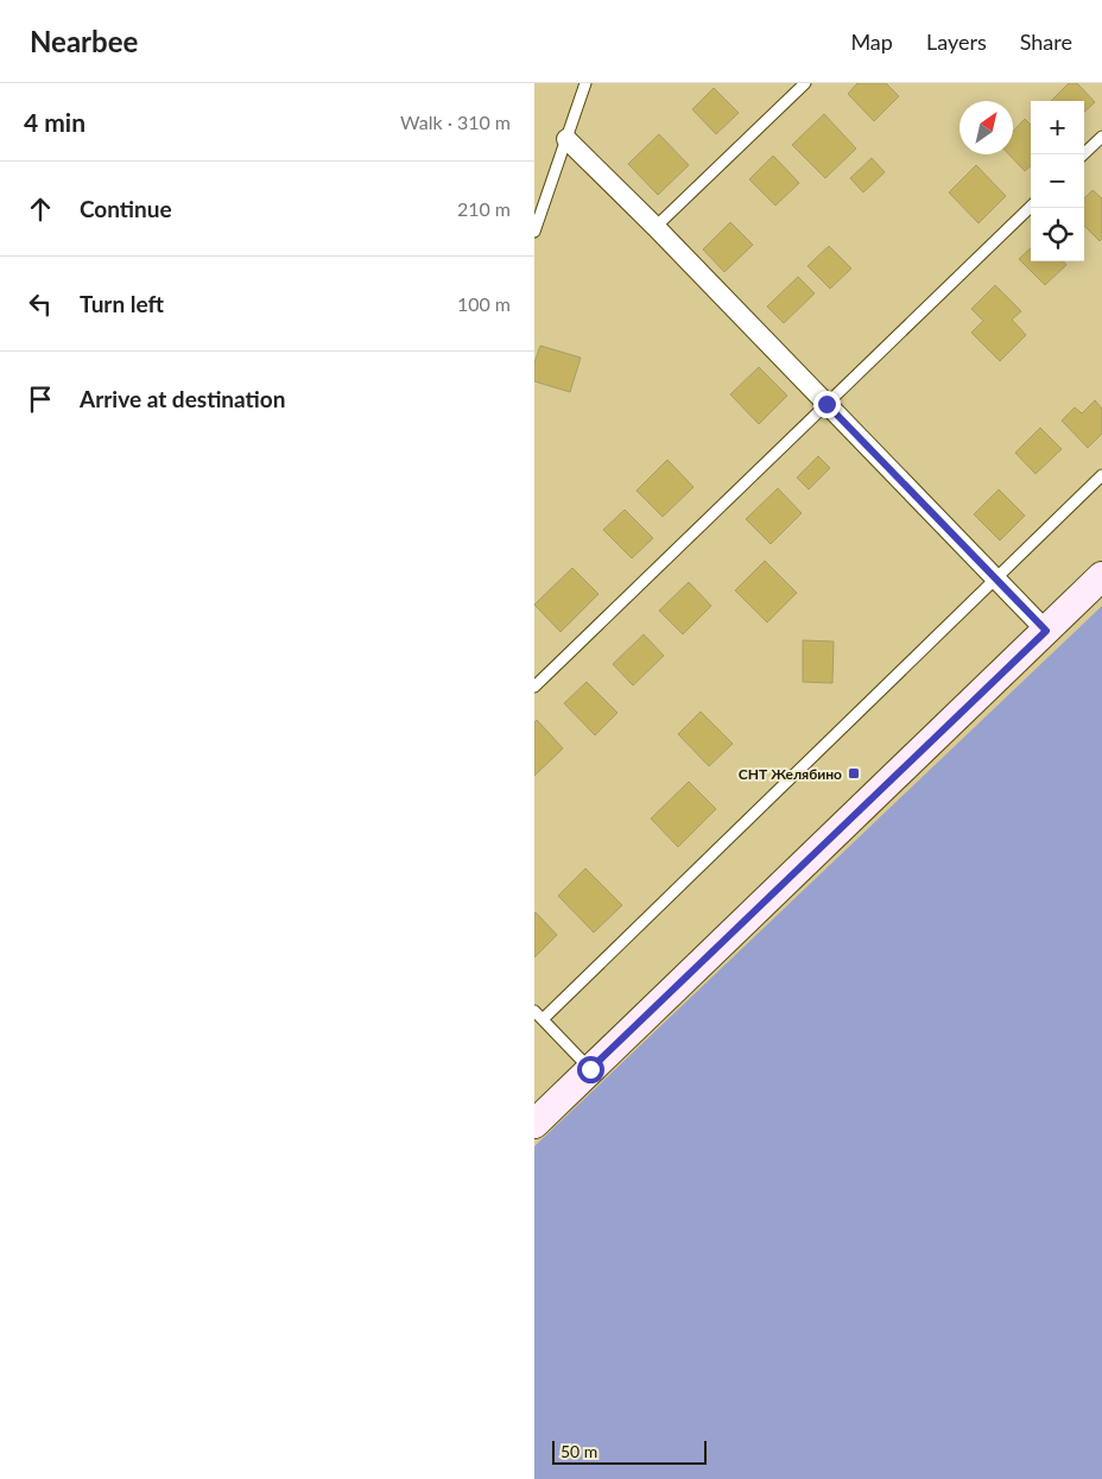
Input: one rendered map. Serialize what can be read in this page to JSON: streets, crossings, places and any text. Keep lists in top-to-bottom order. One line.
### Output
{"places":{"transit":["СНТ Желябино"]},"scale_bar":"50 m","north":"top right","page":{"header":"Nearbee","nav":["Map","Layers","Share"],"heading":["4 min","Walk · 310 m"],"map_buttons":["+","−"],"list":[["Continue","210 m"],["Turn left","100 m"],"Arrive at destination"],"scale":"50 m"}}
